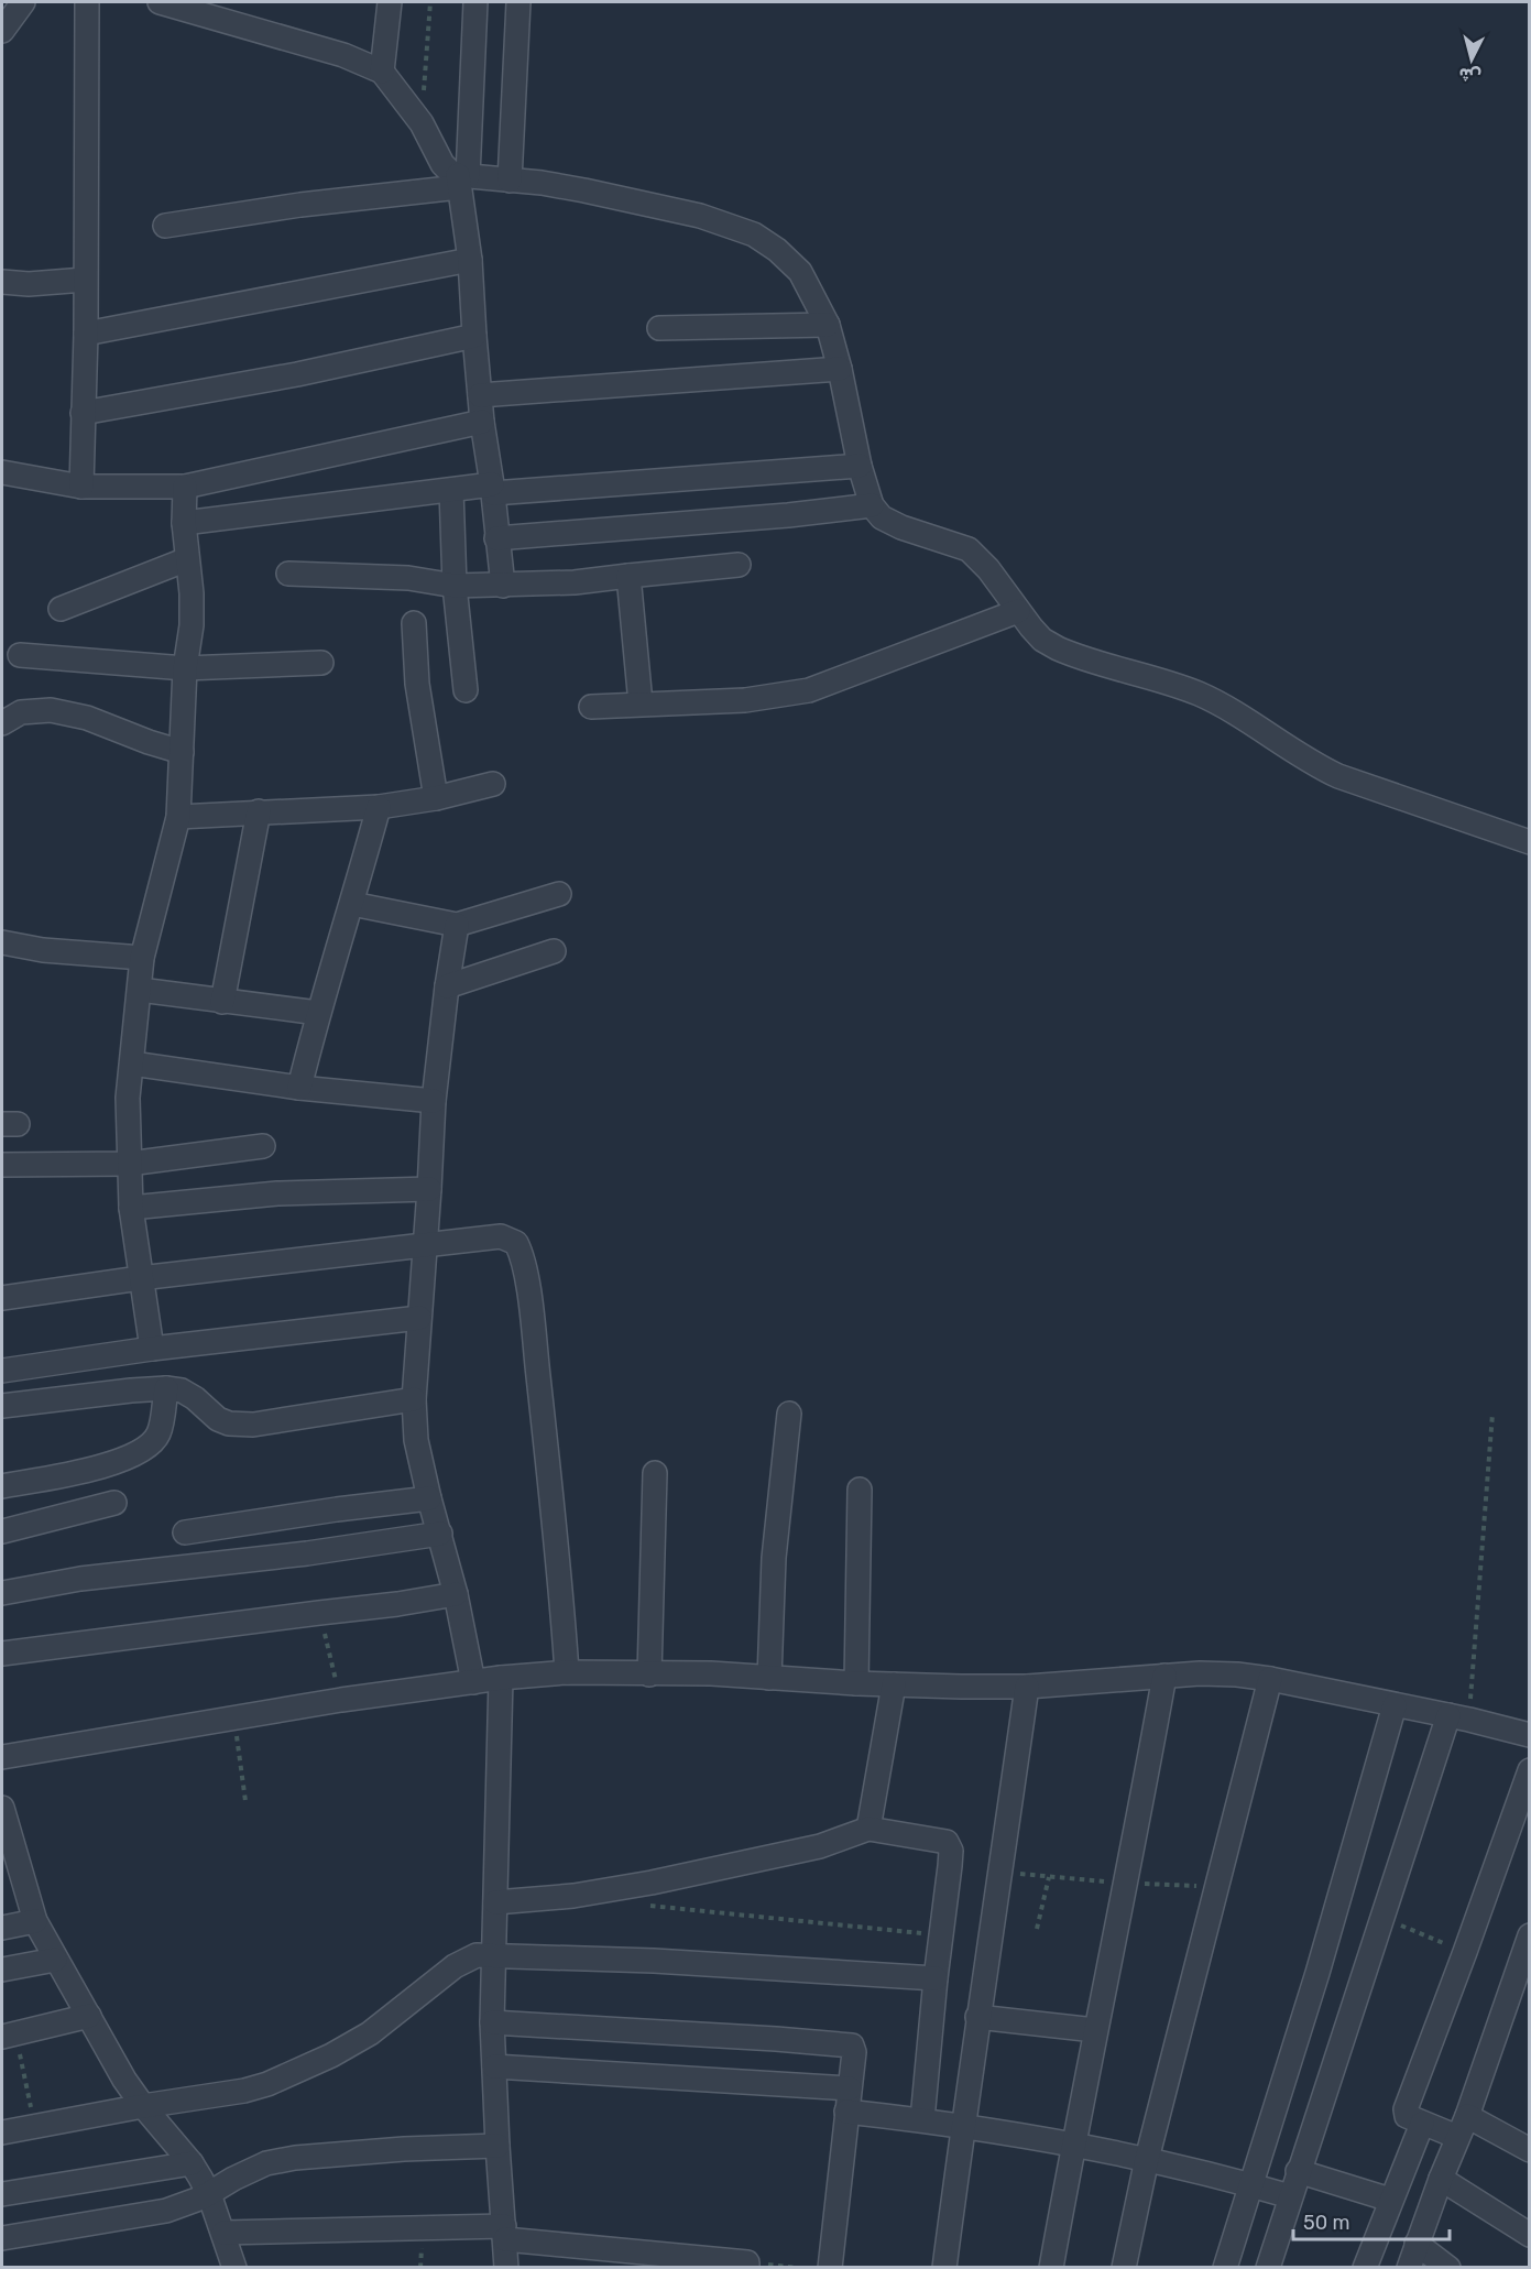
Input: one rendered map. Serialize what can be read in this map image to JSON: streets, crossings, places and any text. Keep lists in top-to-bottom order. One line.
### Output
{"scale_bar":"50 m","north":"bottom"}
